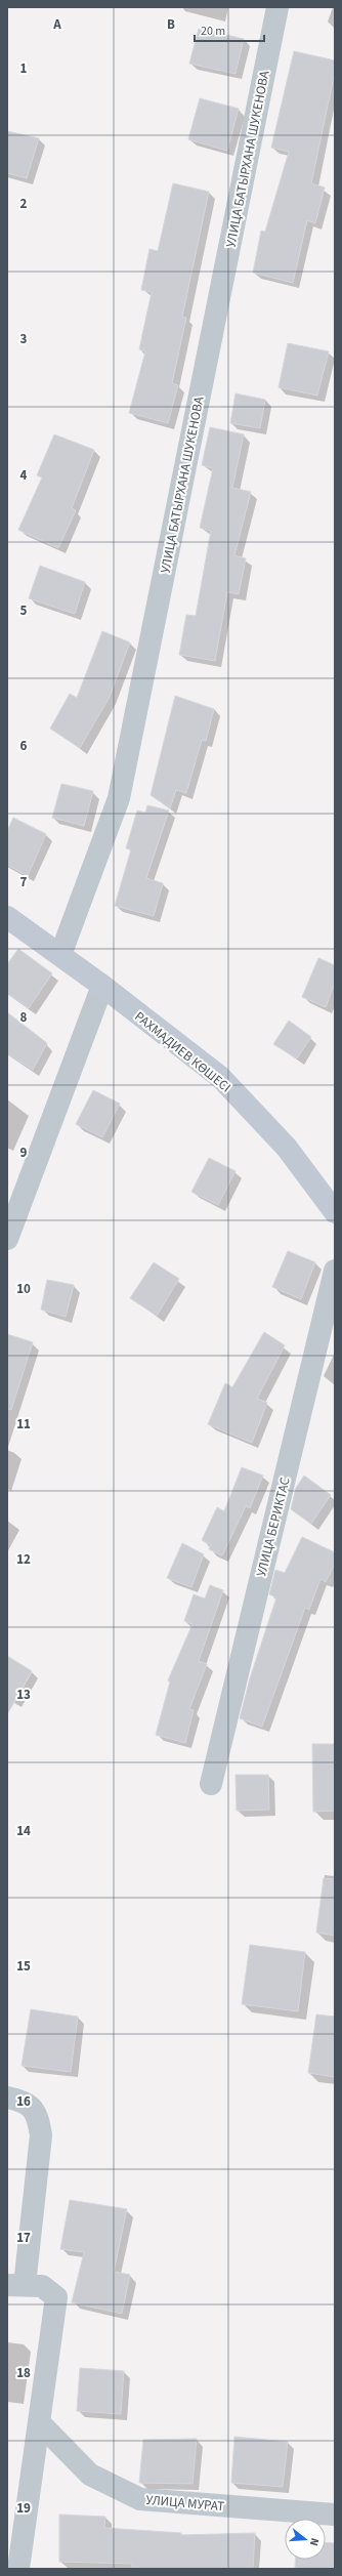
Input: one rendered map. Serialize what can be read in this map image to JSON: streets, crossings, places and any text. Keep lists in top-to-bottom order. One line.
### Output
{"streets":{"street":["УЛИЦА БАТЫРХАНА ШУКЕНОВА","РАХМАДИЕВ КӨШЕСІ","УЛИЦА БЕРИКТАС","УЛИЦА МУРАТ"]},"crossings":[["УЛИЦА БАТЫРХАНА ШУКЕНОВА","РАХМАДИЕВ КӨШЕСІ"]],"scale_bar":"20 m","north":"right","grid":{"columns":["A","B"],"rows":["1","2","3","4","5","6","7","8","9","10","11","12","13","14","15","16","17","18","19"]}}
